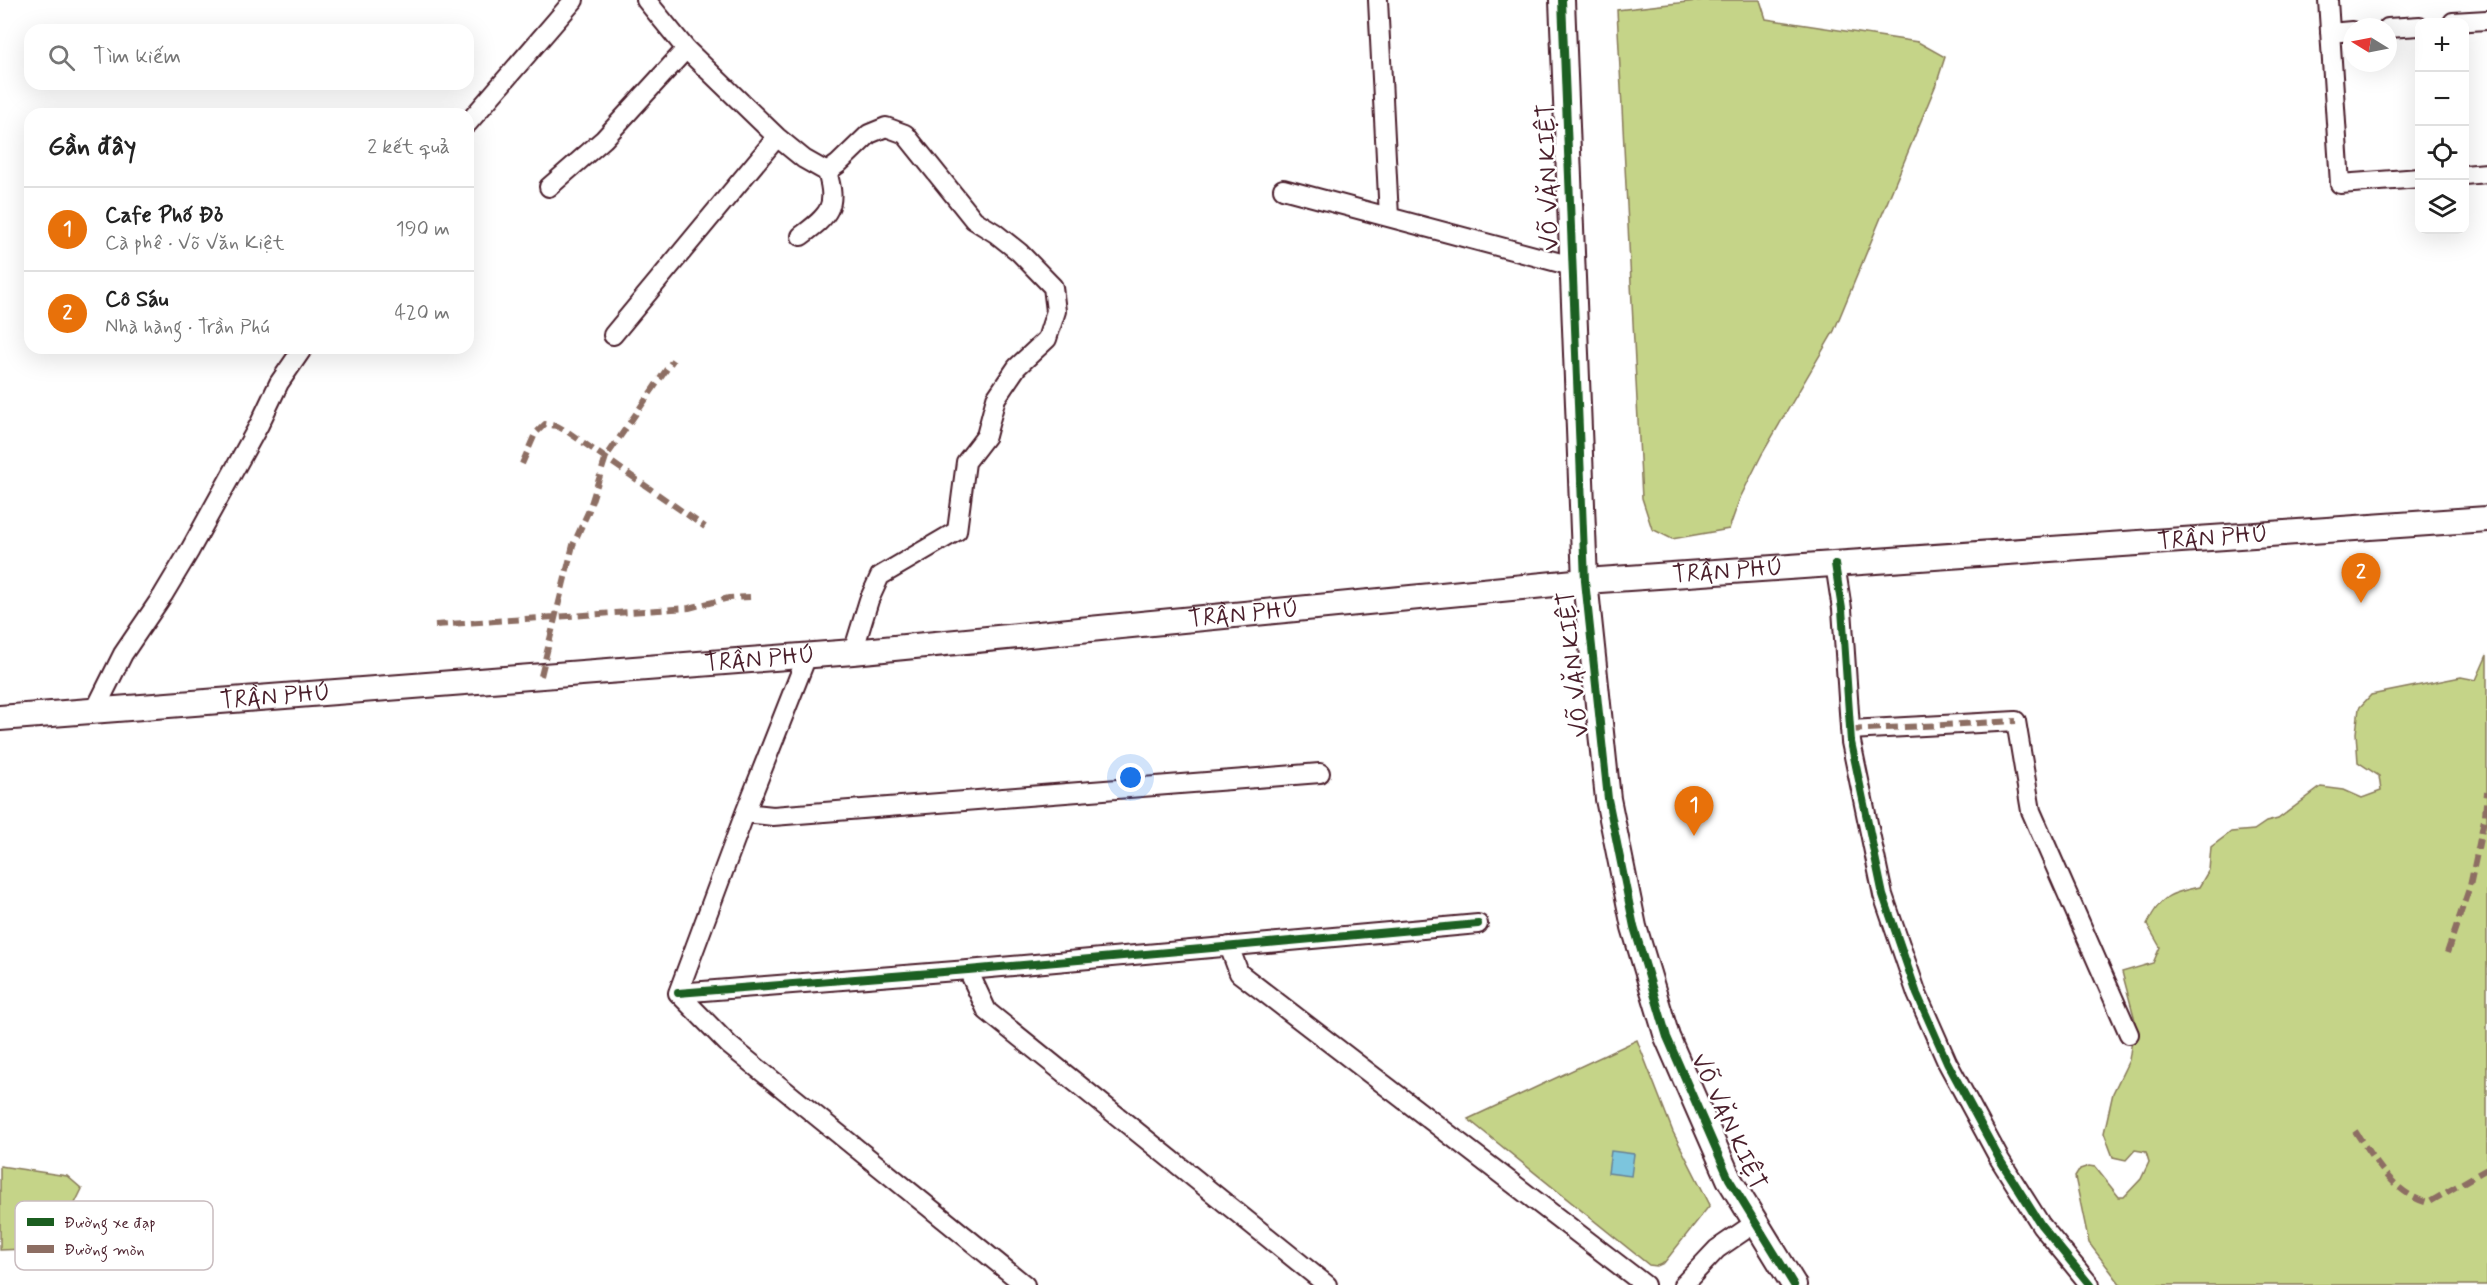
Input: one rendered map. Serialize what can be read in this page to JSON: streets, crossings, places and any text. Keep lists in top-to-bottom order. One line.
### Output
{"streets":{"main road":["VÕ VĂN KIỆT","TRẦN PHÚ"]},"crossings":[["VÕ VĂN KIỆT","TRẦN PHÚ"]],"legend":["Đường xe đạp","Đường mòn"],"north":"left","page":{"map_buttons":["+","−"],"search":"Tìm kiếm","heading":["Gần đây","2 kết quả"],"list":[{"mark":"1","name":"Cafe Phố Đỏ","note":"Cà phê · Võ Văn Kiệt","value":"190 m"},{"mark":"2","name":"Cô Sáu","note":"Nhà hàng · Trần Phú","value":"420 m"}],"pins":["2","1"]}}
